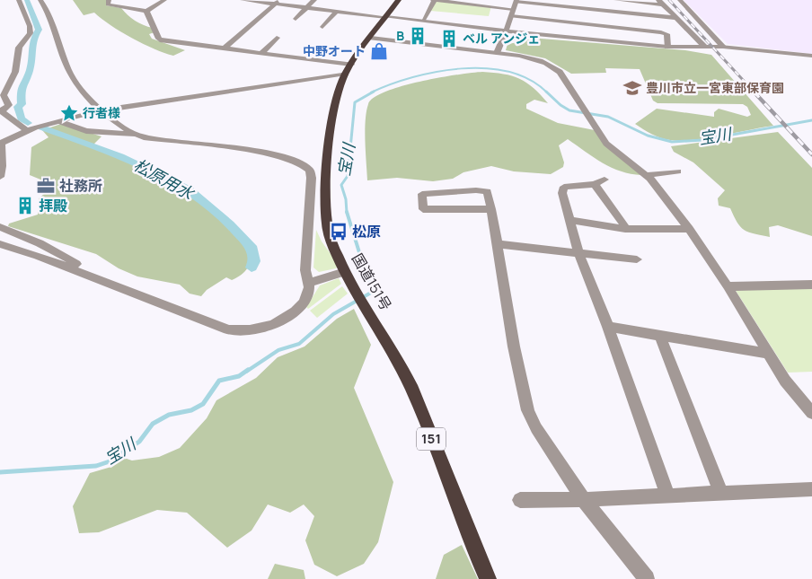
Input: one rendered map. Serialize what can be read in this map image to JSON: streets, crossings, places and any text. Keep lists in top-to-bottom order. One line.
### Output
{"streets":{"highway":["国道151号","151"]},"water":["宝川","松原用水"],"places":{"building":["B","ベル アンジェ","拝殿"],"shop":["中野オート"],"school or university":["豊川市立一宮東部保育園"],"place":["行者様"],"office":["社務所"],"bus stop":["松原"]}}
